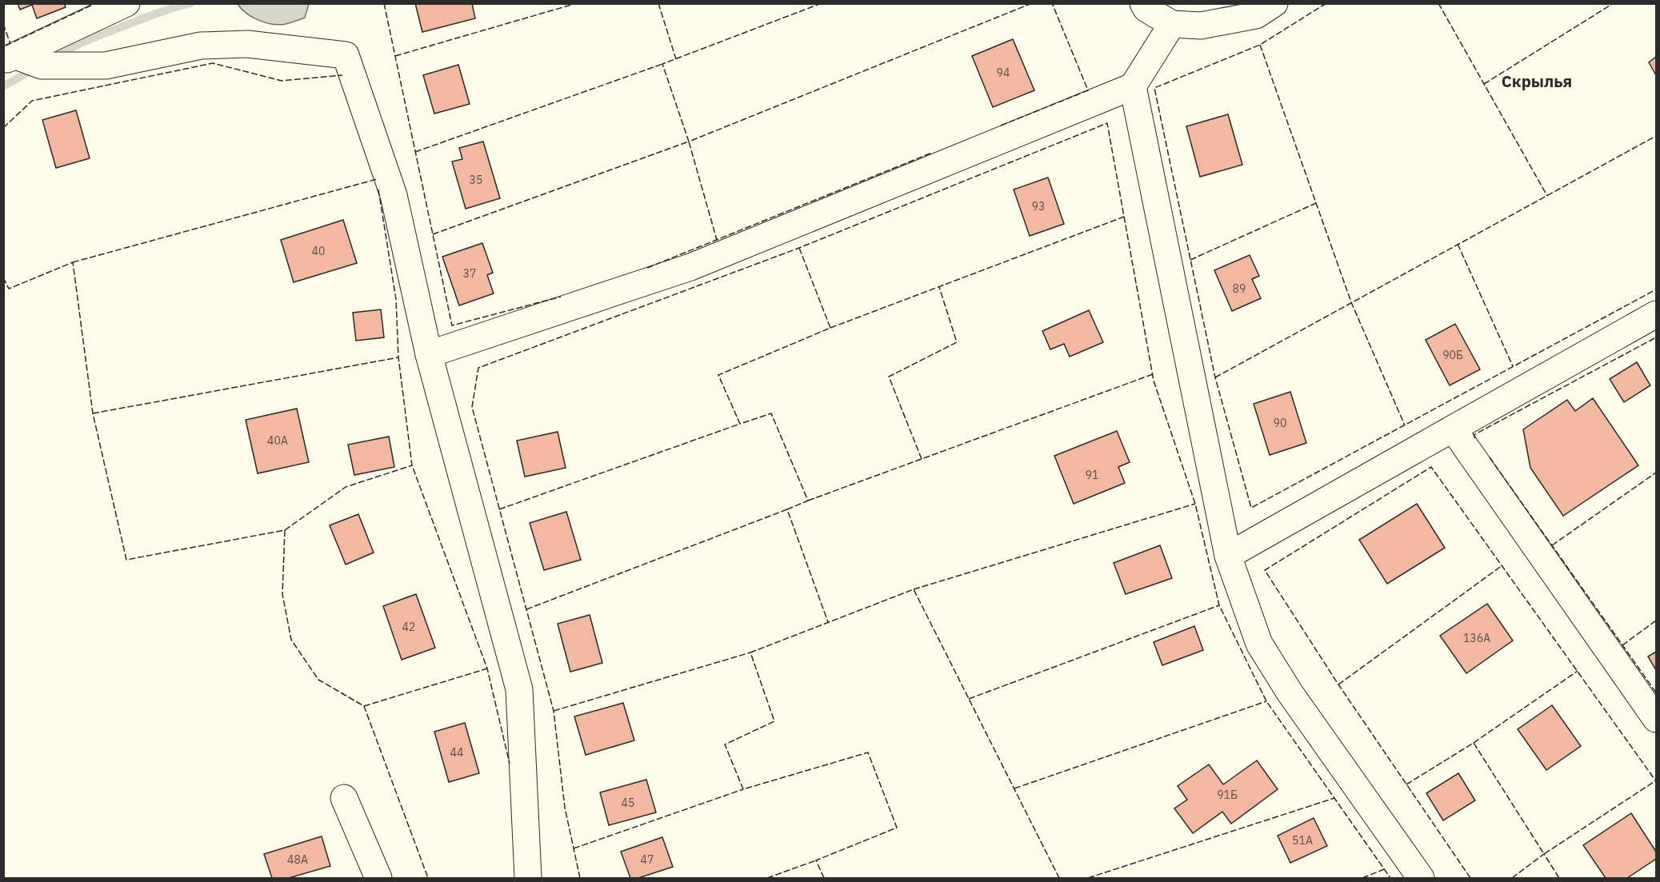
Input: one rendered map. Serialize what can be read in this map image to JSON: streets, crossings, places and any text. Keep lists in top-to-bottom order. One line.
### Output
{"districts":["Скрылья"],"house_numbers":["94","35","93","40","37","89","90Б","90","40А","91","42","136А","44","91Б","45","51А","48А","47"]}
